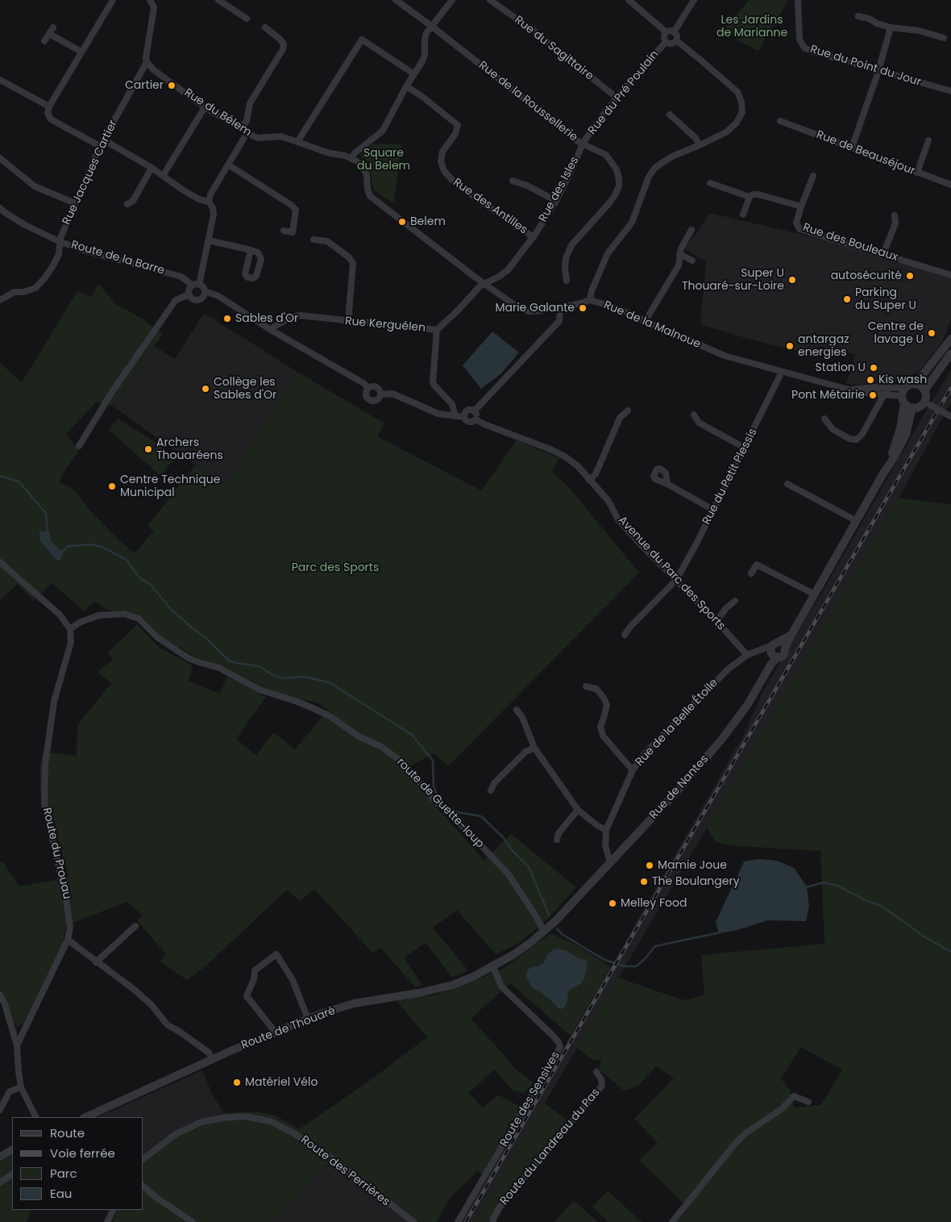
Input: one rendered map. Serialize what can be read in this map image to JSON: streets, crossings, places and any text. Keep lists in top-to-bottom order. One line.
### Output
{"streets":{"street":["Rue du Sagittaire","Rue du Point du Jour","Rue du Pré Poulain","Rue de la Roussellerie","Rue du Bélem","Rue de Beauséjour","Rue Jacques Cartier","Rue des Isles","Rue des Antilles","Rue des Bouleaux","Route de la Barre","Rue Kerguélen","Rue de la Malnoue","Rue du Petit Plessis","Avenue du Parc des Sports","Rue de la Belle Étoile","Rue de Nantes","route de Guette-loup","Route du Prouau","Route de Thouaré","Route des Sensives","Route du Landreau du Pas","Route des Perrières"]},"crossings":[["Rue du Sagittaire","Rue du Pré Poulain"],["Rue du Pré Poulain","Rue de la Roussellerie"],["Rue du Pré Poulain","Rue des Isles"],["Rue de la Roussellerie","Rue des Isles"],["Rue du Bélem","Rue Jacques Cartier"],["Rue Jacques Cartier","Route de la Barre"],["Rue des Isles","Rue des Antilles"],["Rue des Isles","Rue Kerguélen"],["Rue de la Malnoue","Rue du Petit Plessis"],["Rue de la Malnoue","Rue de Nantes"],["Rue du Petit Plessis","Avenue du Parc des Sports"],["Avenue du Parc des Sports","Rue de la Belle Étoile"],["Rue de la Belle Étoile","Rue de Nantes"],["Rue de Nantes","Route de Thouaré"],["route de Guette-loup","Route du Prouau"],["route de Guette-loup","Route de Thouaré"],["Route de Thouaré","Route des Sensives"]],"parks":["Les Jardins de Marianne","Square du Belem","Parc des Sports"],"places":["Cartier","Belem","autosécurité","Super U Thouaré-sur-Loire","Parking du Super U","Marie Galante","Sables d'Or","Centre de lavage U","antargaz energies","Station U","Kis wash","Collège les Sables d'Or","Pont Métairie","Archers Thouaréens","Centre Technique Municipal","Mamie Joue","The Boulangery","Melley Food","Matériel Vélo"],"legend":["Route","Voie ferrée","Parc","Eau"]}
